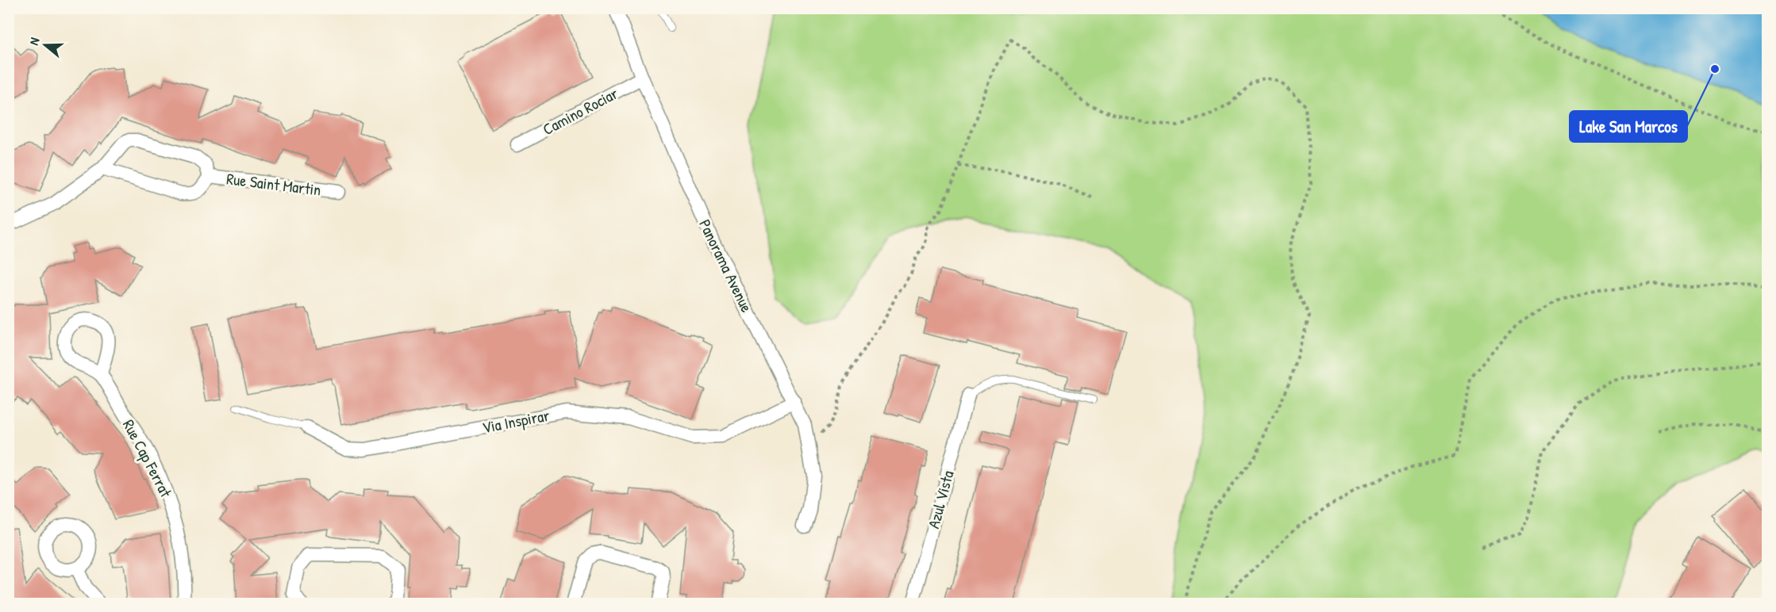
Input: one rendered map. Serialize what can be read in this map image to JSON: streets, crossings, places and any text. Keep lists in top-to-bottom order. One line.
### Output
{"streets":{"street":["Camino Rociar","Rue Saint Martin","Panorama Avenue","Via Inspirar","Rue Cap Ferrat","Azul Vista"]},"crossings":[["Camino Rociar","Panorama Avenue"],["Panorama Avenue","Via Inspirar"]],"places":["Lake San Marcos"],"north":"left"}
